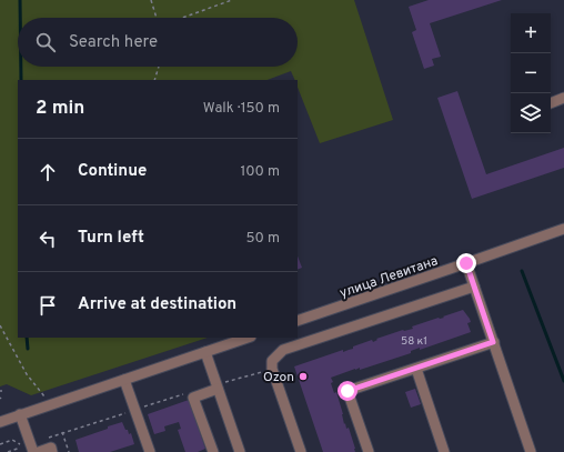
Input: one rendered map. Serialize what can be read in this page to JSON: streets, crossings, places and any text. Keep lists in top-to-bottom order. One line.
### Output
{"streets":{"street":["улица Левитана"]},"places":["Ozon"],"house_numbers":["58 к1"],"page":{"map_buttons":["+","−"],"search":"Search here","heading":["2 min","Walk · 150 m"],"list":[["Continue","100 m"],["Turn left","50 m"],"Arrive at destination"]}}
